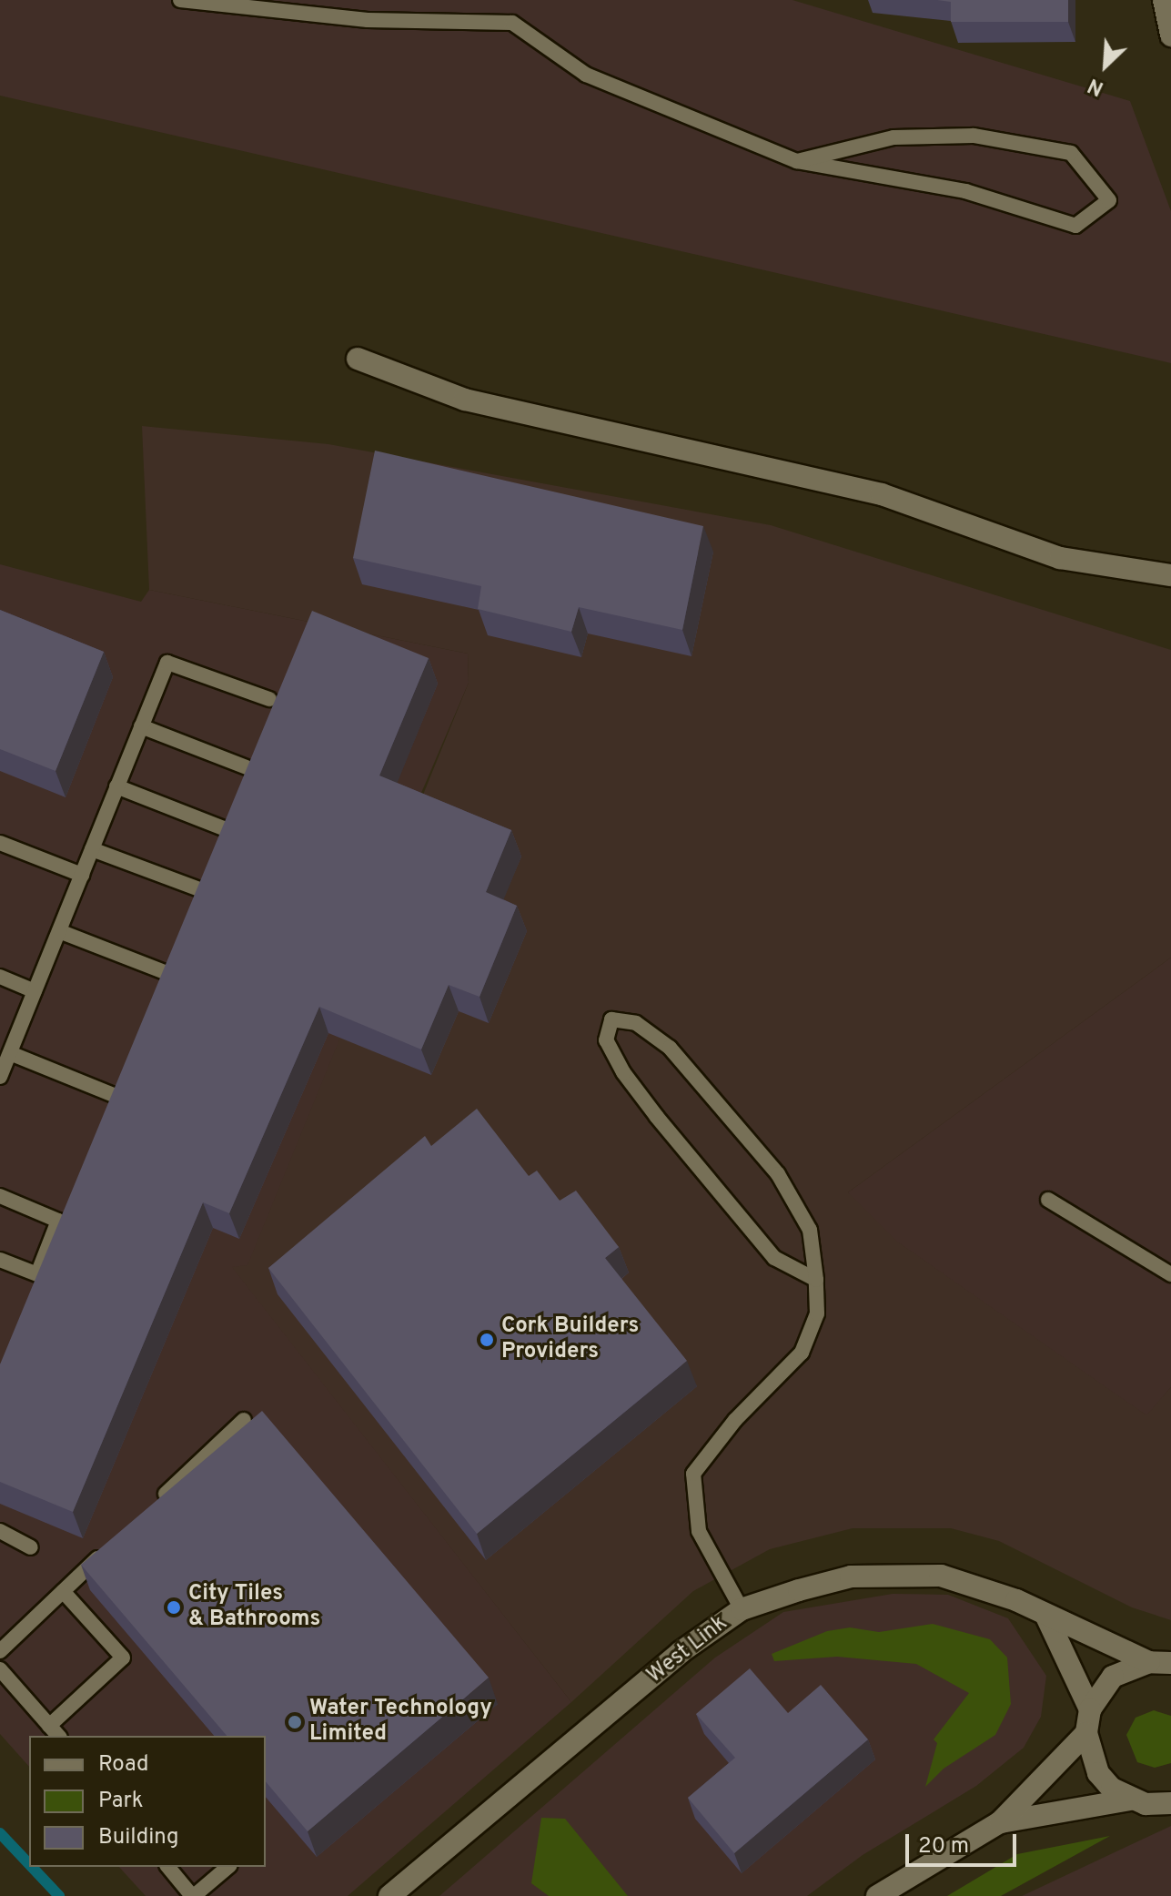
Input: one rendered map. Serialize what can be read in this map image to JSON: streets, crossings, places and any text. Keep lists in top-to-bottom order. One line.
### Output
{"streets":{"street":["West Link"]},"places":["Cork Builders Providers","City Tiles & Bathrooms","Water Technology Limited"],"legend":["Road","Park","Building"],"scale_bar":"20 m","north":"bottom left"}
